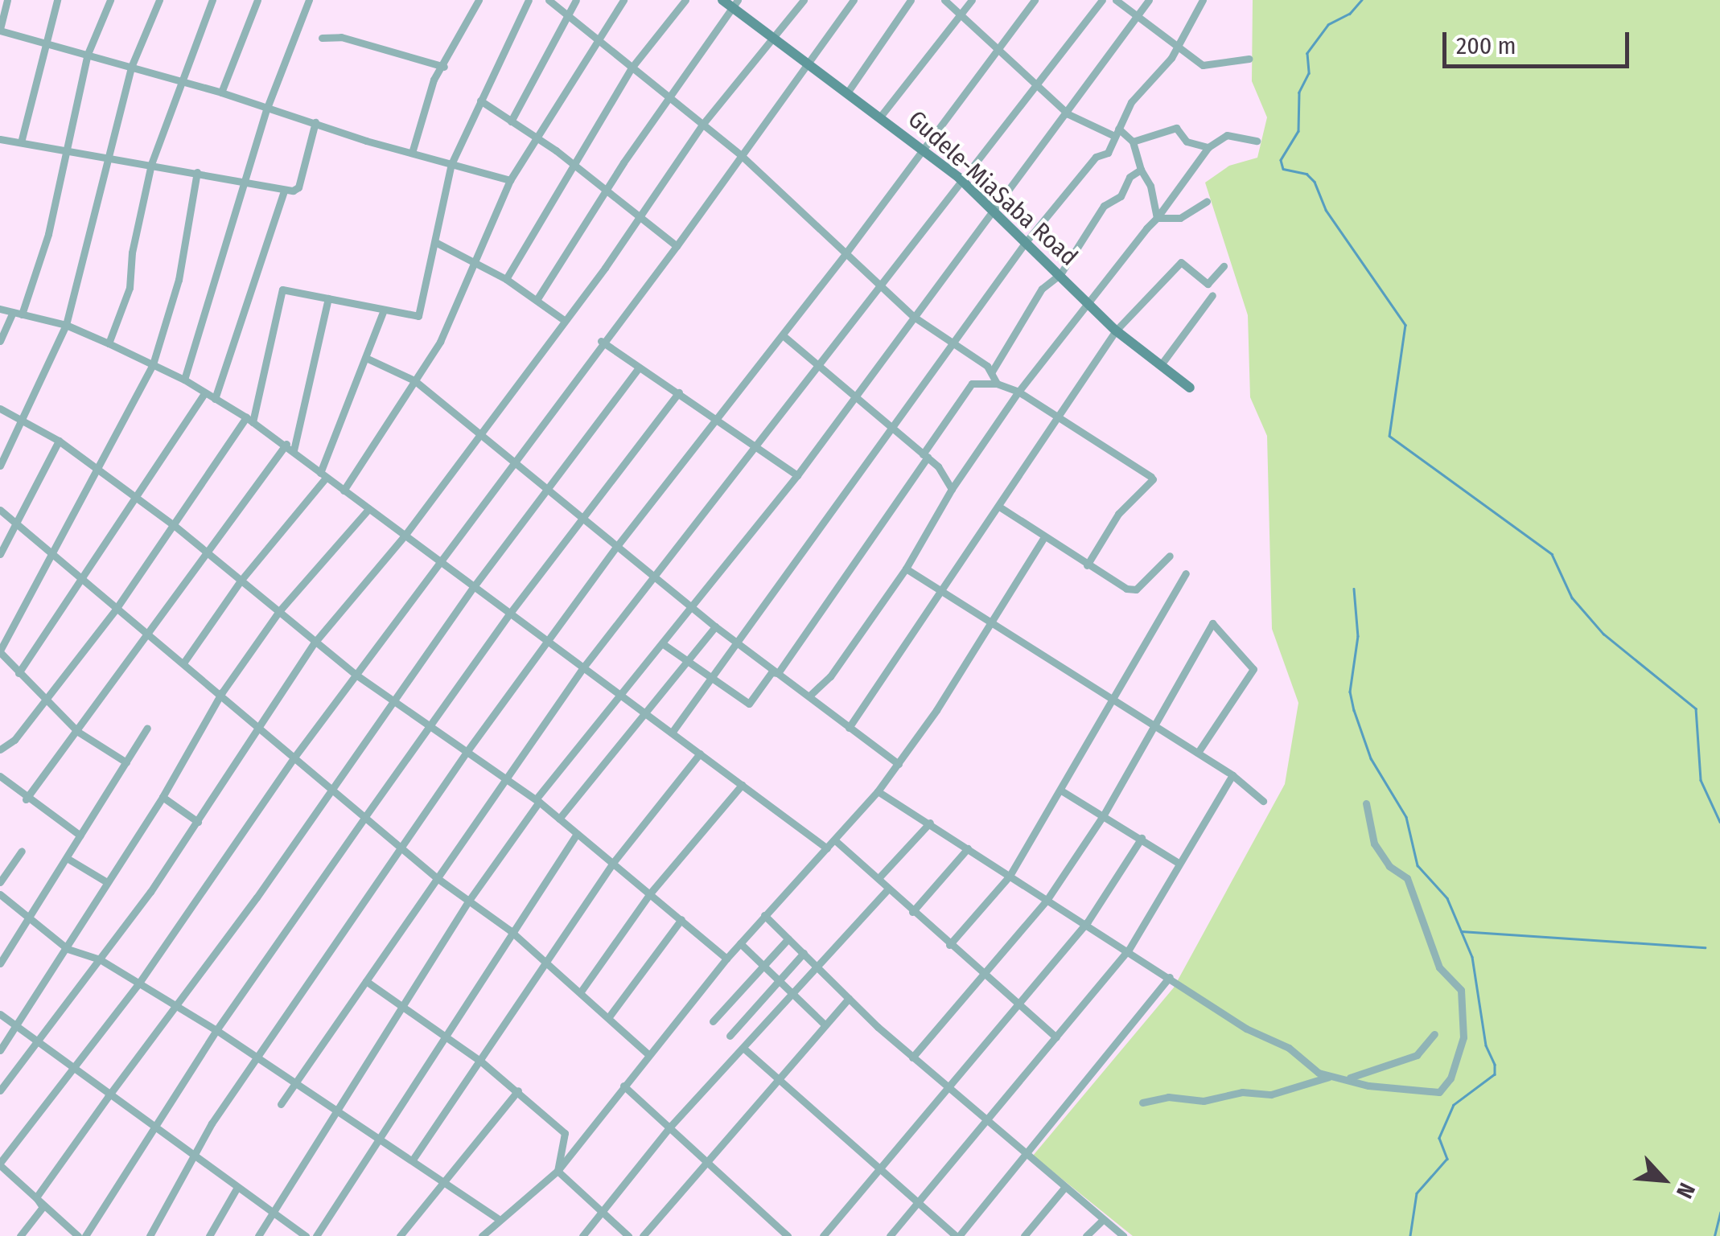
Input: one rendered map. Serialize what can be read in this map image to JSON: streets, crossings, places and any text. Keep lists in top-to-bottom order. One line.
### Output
{"streets":{"street":["Gudele-MiaSaba Road"]},"scale_bar":"200 m","north":"bottom right"}
